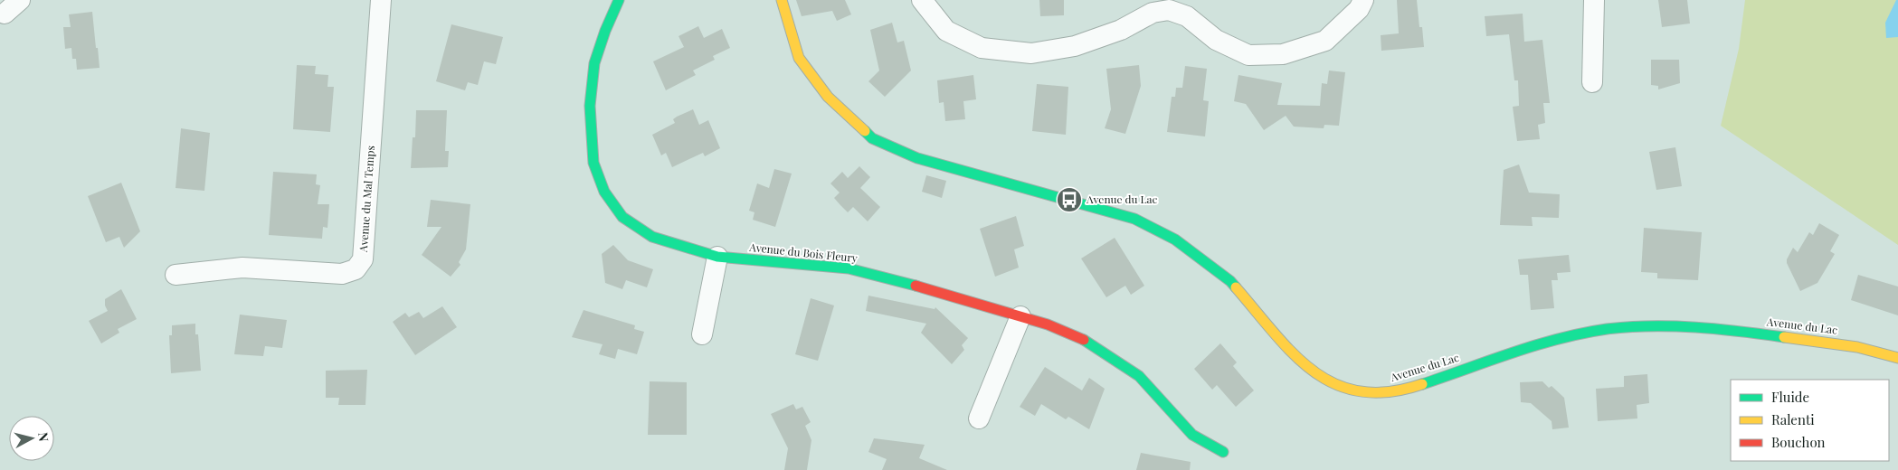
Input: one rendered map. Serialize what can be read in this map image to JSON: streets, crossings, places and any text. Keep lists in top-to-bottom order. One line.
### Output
{"streets":{"street":["Avenue du Mal Temps","Avenue du Bois Fleury","Avenue du Lac"]},"places":{"bus stop":["Avenue du Lac"]},"legend":["Fluide","Ralenti","Bouchon"],"north":"right"}
